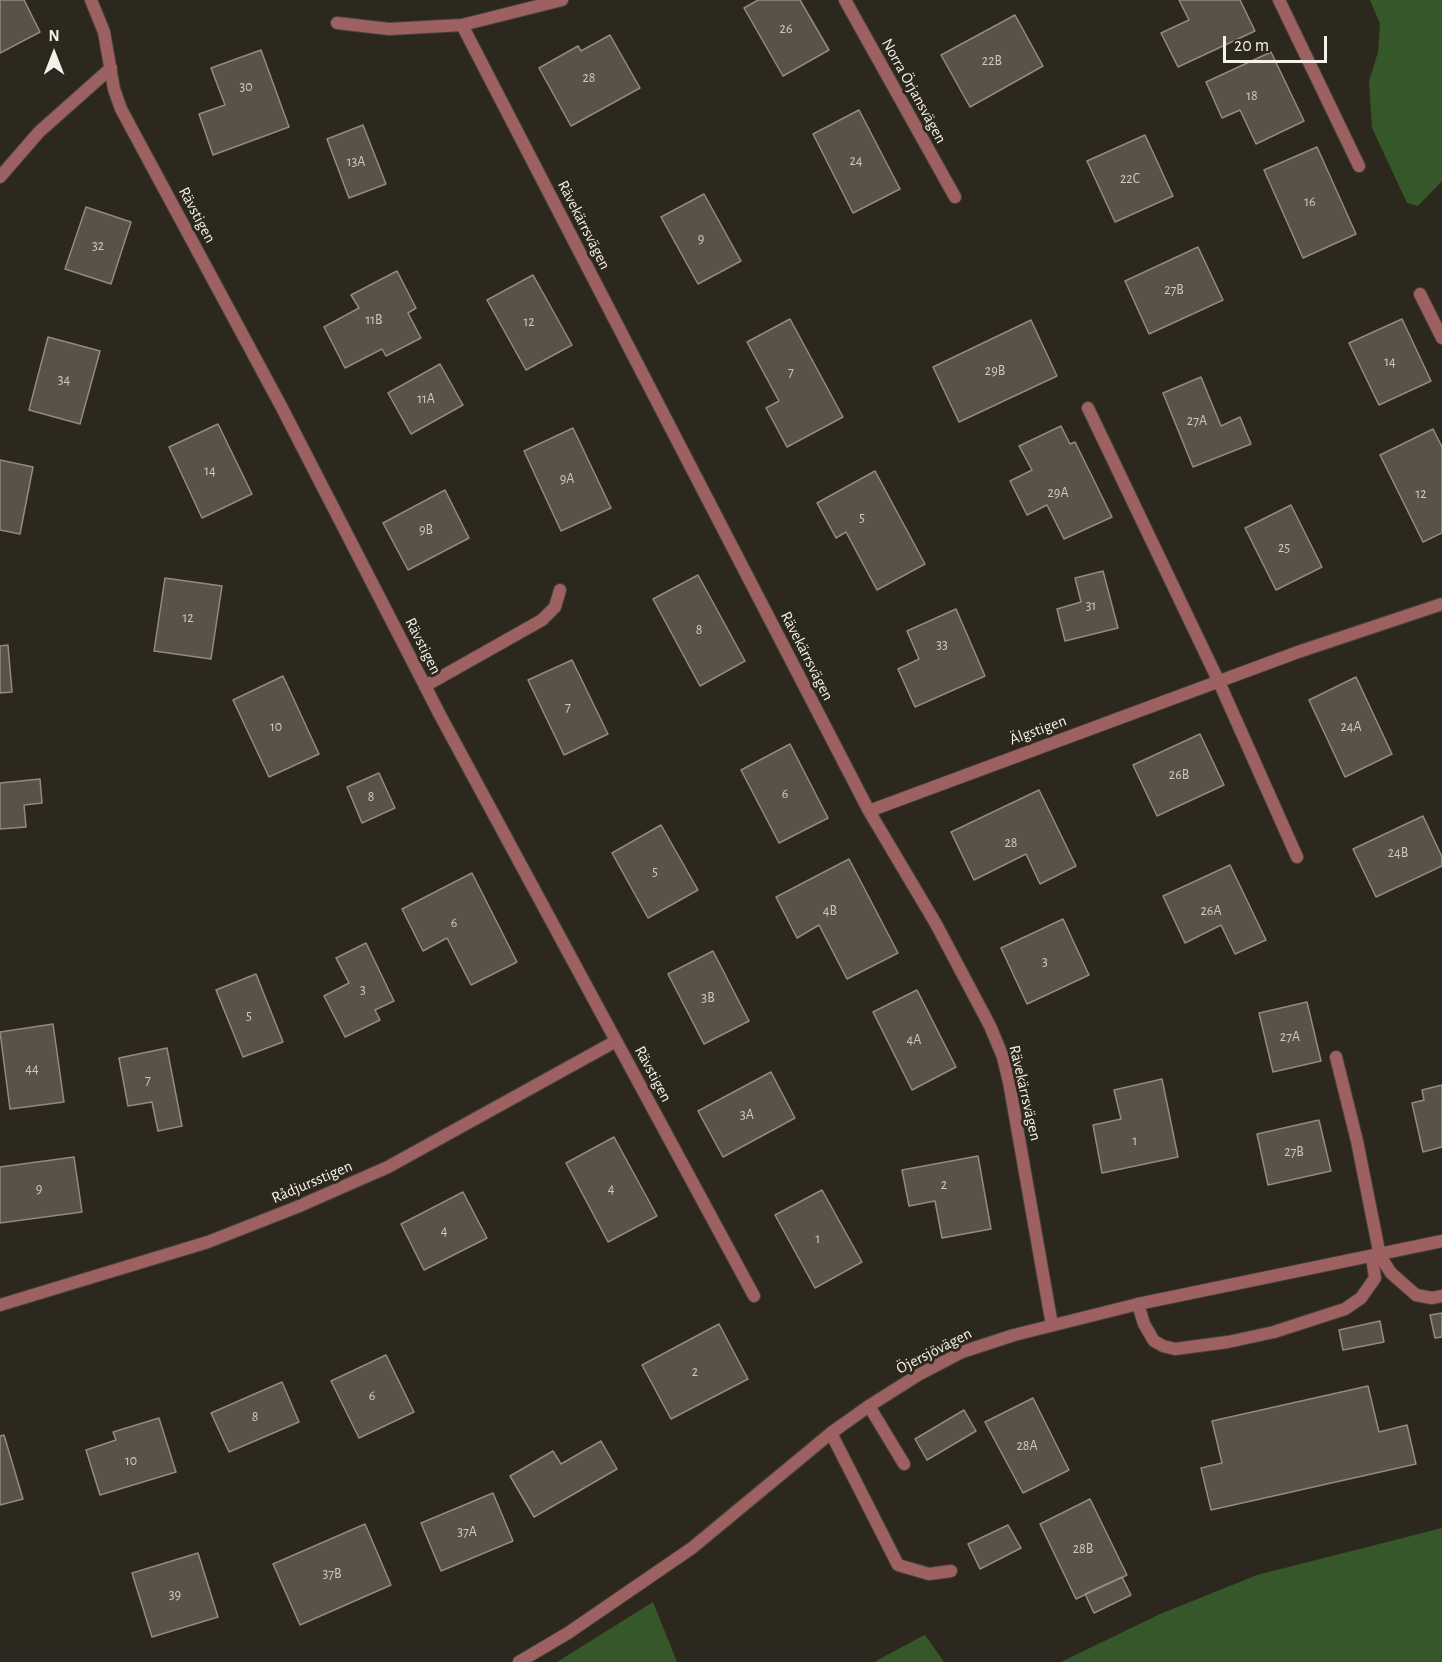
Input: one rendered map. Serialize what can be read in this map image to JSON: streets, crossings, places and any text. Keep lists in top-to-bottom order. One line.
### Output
{"streets":{"street":["Norra Örjansvägen","Rävstigen","Rävekärrsvägen","Älgstigen","Rådjursstigen","Öjersjövägen"]},"crossings":[["Rävstigen","Rådjursstigen"],["Rävekärrsvägen","Älgstigen"],["Rävekärrsvägen","Öjersjövägen"]],"house_numbers":["26","22B","28","30","18","24","13A","22C","16","9","32","27B","11B","12","14","29B","7","34","11A","27A","14","9A","29A","12","5","9B","25","31","12","8","33","7","10","24A","26B","6","8","28","24B","5","4B","26A","6","3","3","3B","5","27A","4A","44","7","3A","1","27B","2","9","4","4","1","2","6","8","28A","10","37A","28B","37B","39"],"scale_bar":"20 m","north":"top"}
